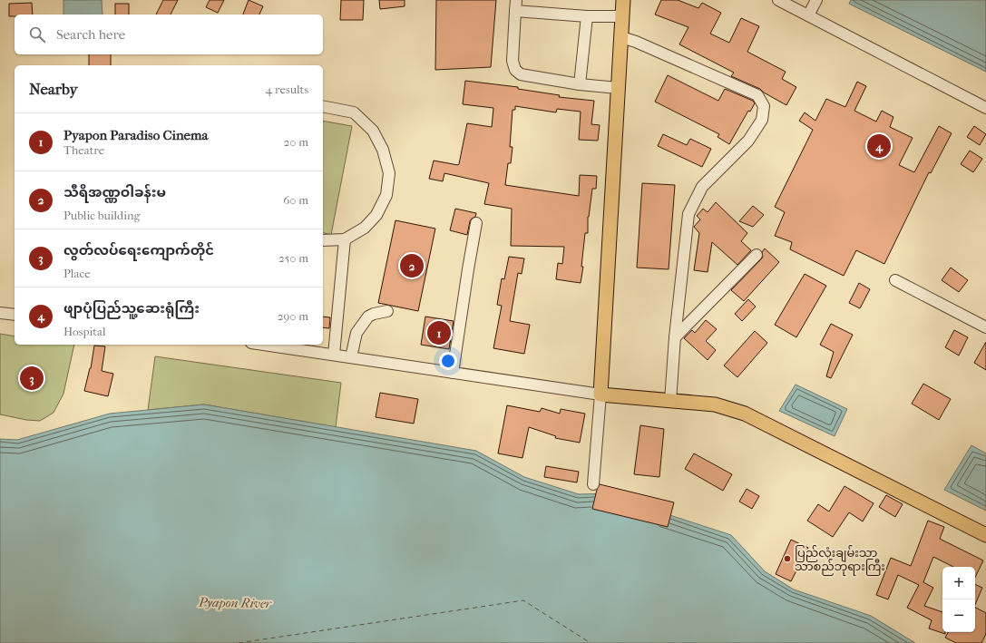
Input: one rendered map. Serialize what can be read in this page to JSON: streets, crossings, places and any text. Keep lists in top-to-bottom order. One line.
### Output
{"water":["Pyapon River"],"places":["ပြည်လုံးချမ်းသာ သာစည်ဘုရားကြီး"],"page":{"search":"Search here","heading":["Nearby","4 results"],"list":[{"mark":"1","name":"Pyapon Paradiso Cinema","note":"Theatre","value":"20 m"},{"mark":"2","name":"သီရိအဏ္ဏဝါခန်းမ","note":"Public building","value":"60 m"},{"mark":"3","name":"လွတ်လပ်ရေးကျောက်တိုင်","note":"Place","value":"250 m"},{"mark":"4","name":"ဖျာပုံပြည်သူ့ဆေးရုံကြီး","note":"Hospital","value":"290 m"}],"pins":["4","2","1","3"],"map_buttons":["+","−"]}}
